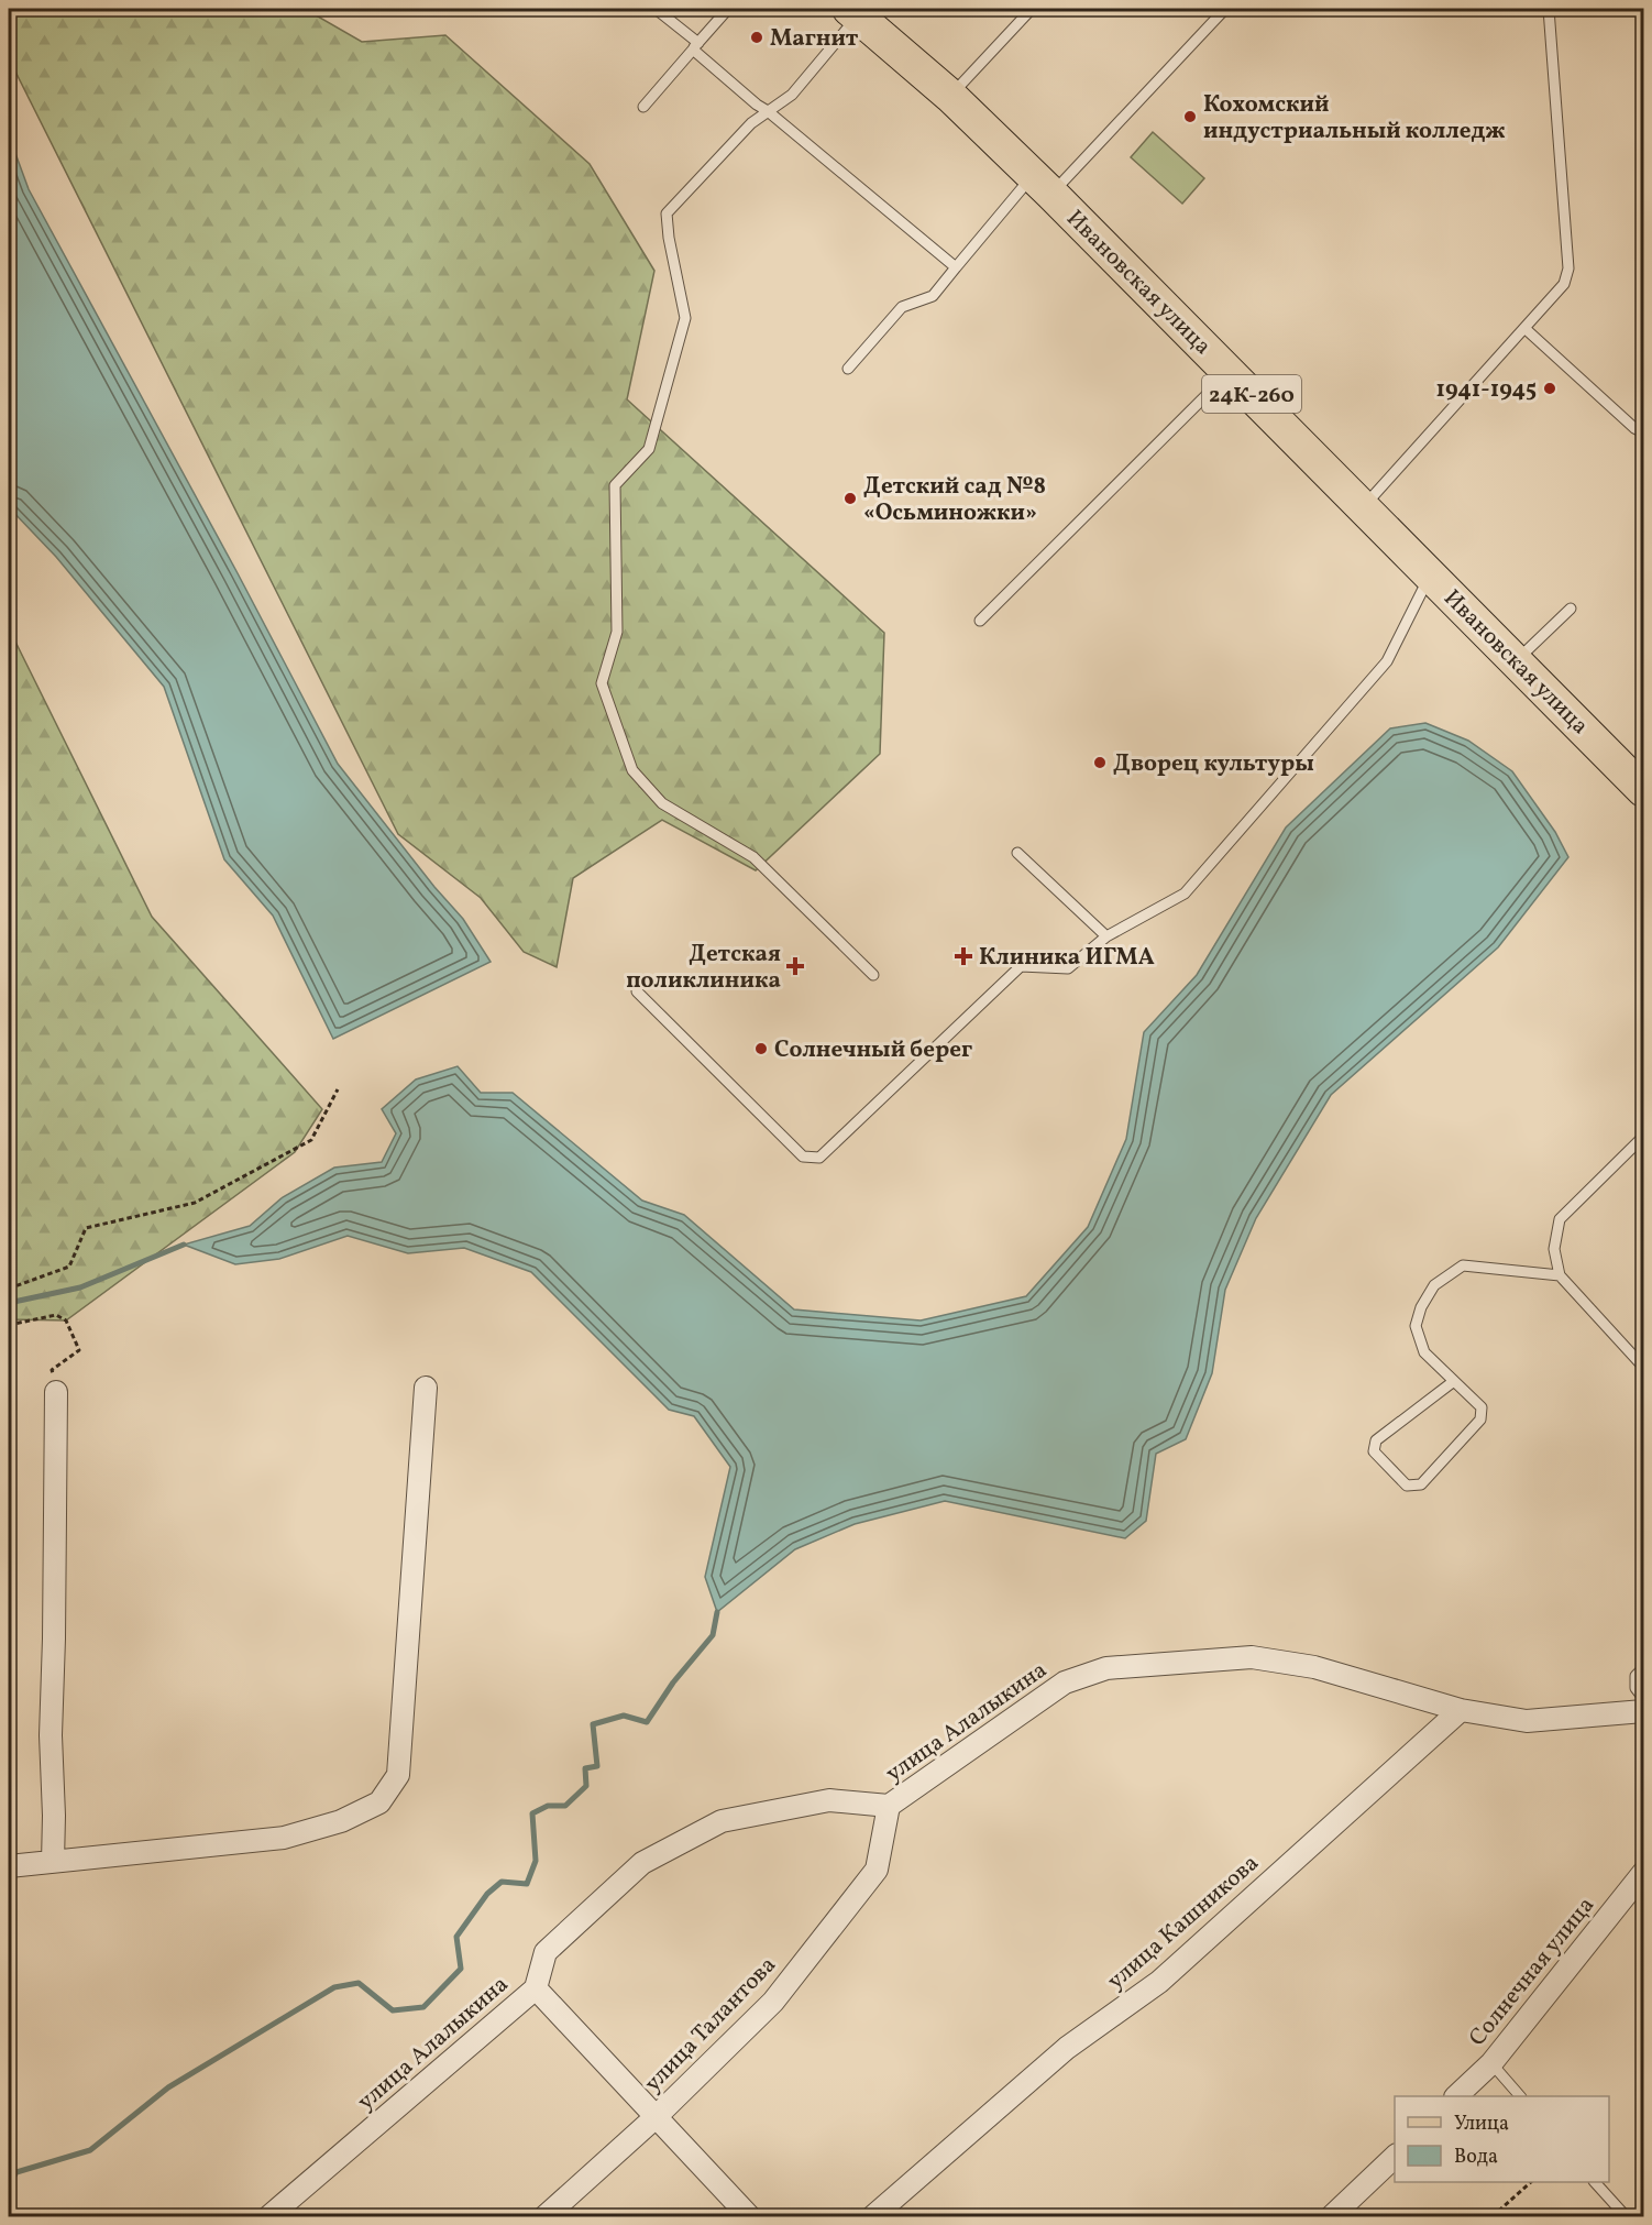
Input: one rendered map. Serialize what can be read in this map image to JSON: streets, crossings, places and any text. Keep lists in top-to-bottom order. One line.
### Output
{"streets":{"main road":["Ивановская улица","24К-260"],"street":["улица Алалыкина","улица Кашникова","Солнечная улица","улица Талантова"]},"crossings":[["улица Алалыкина","улица Кашникова"],["улица Алалыкина","улица Талантова"]],"places":{"other":["Магнит","Кохомский индустриальный колледж","1941-1945","Детский сад №8 «Осьминожки»","Дворец культуры","Солнечный берег"],"health":["Клиника ИГМА","Детская поликлиника"]},"legend":["Улица","Вода"]}
